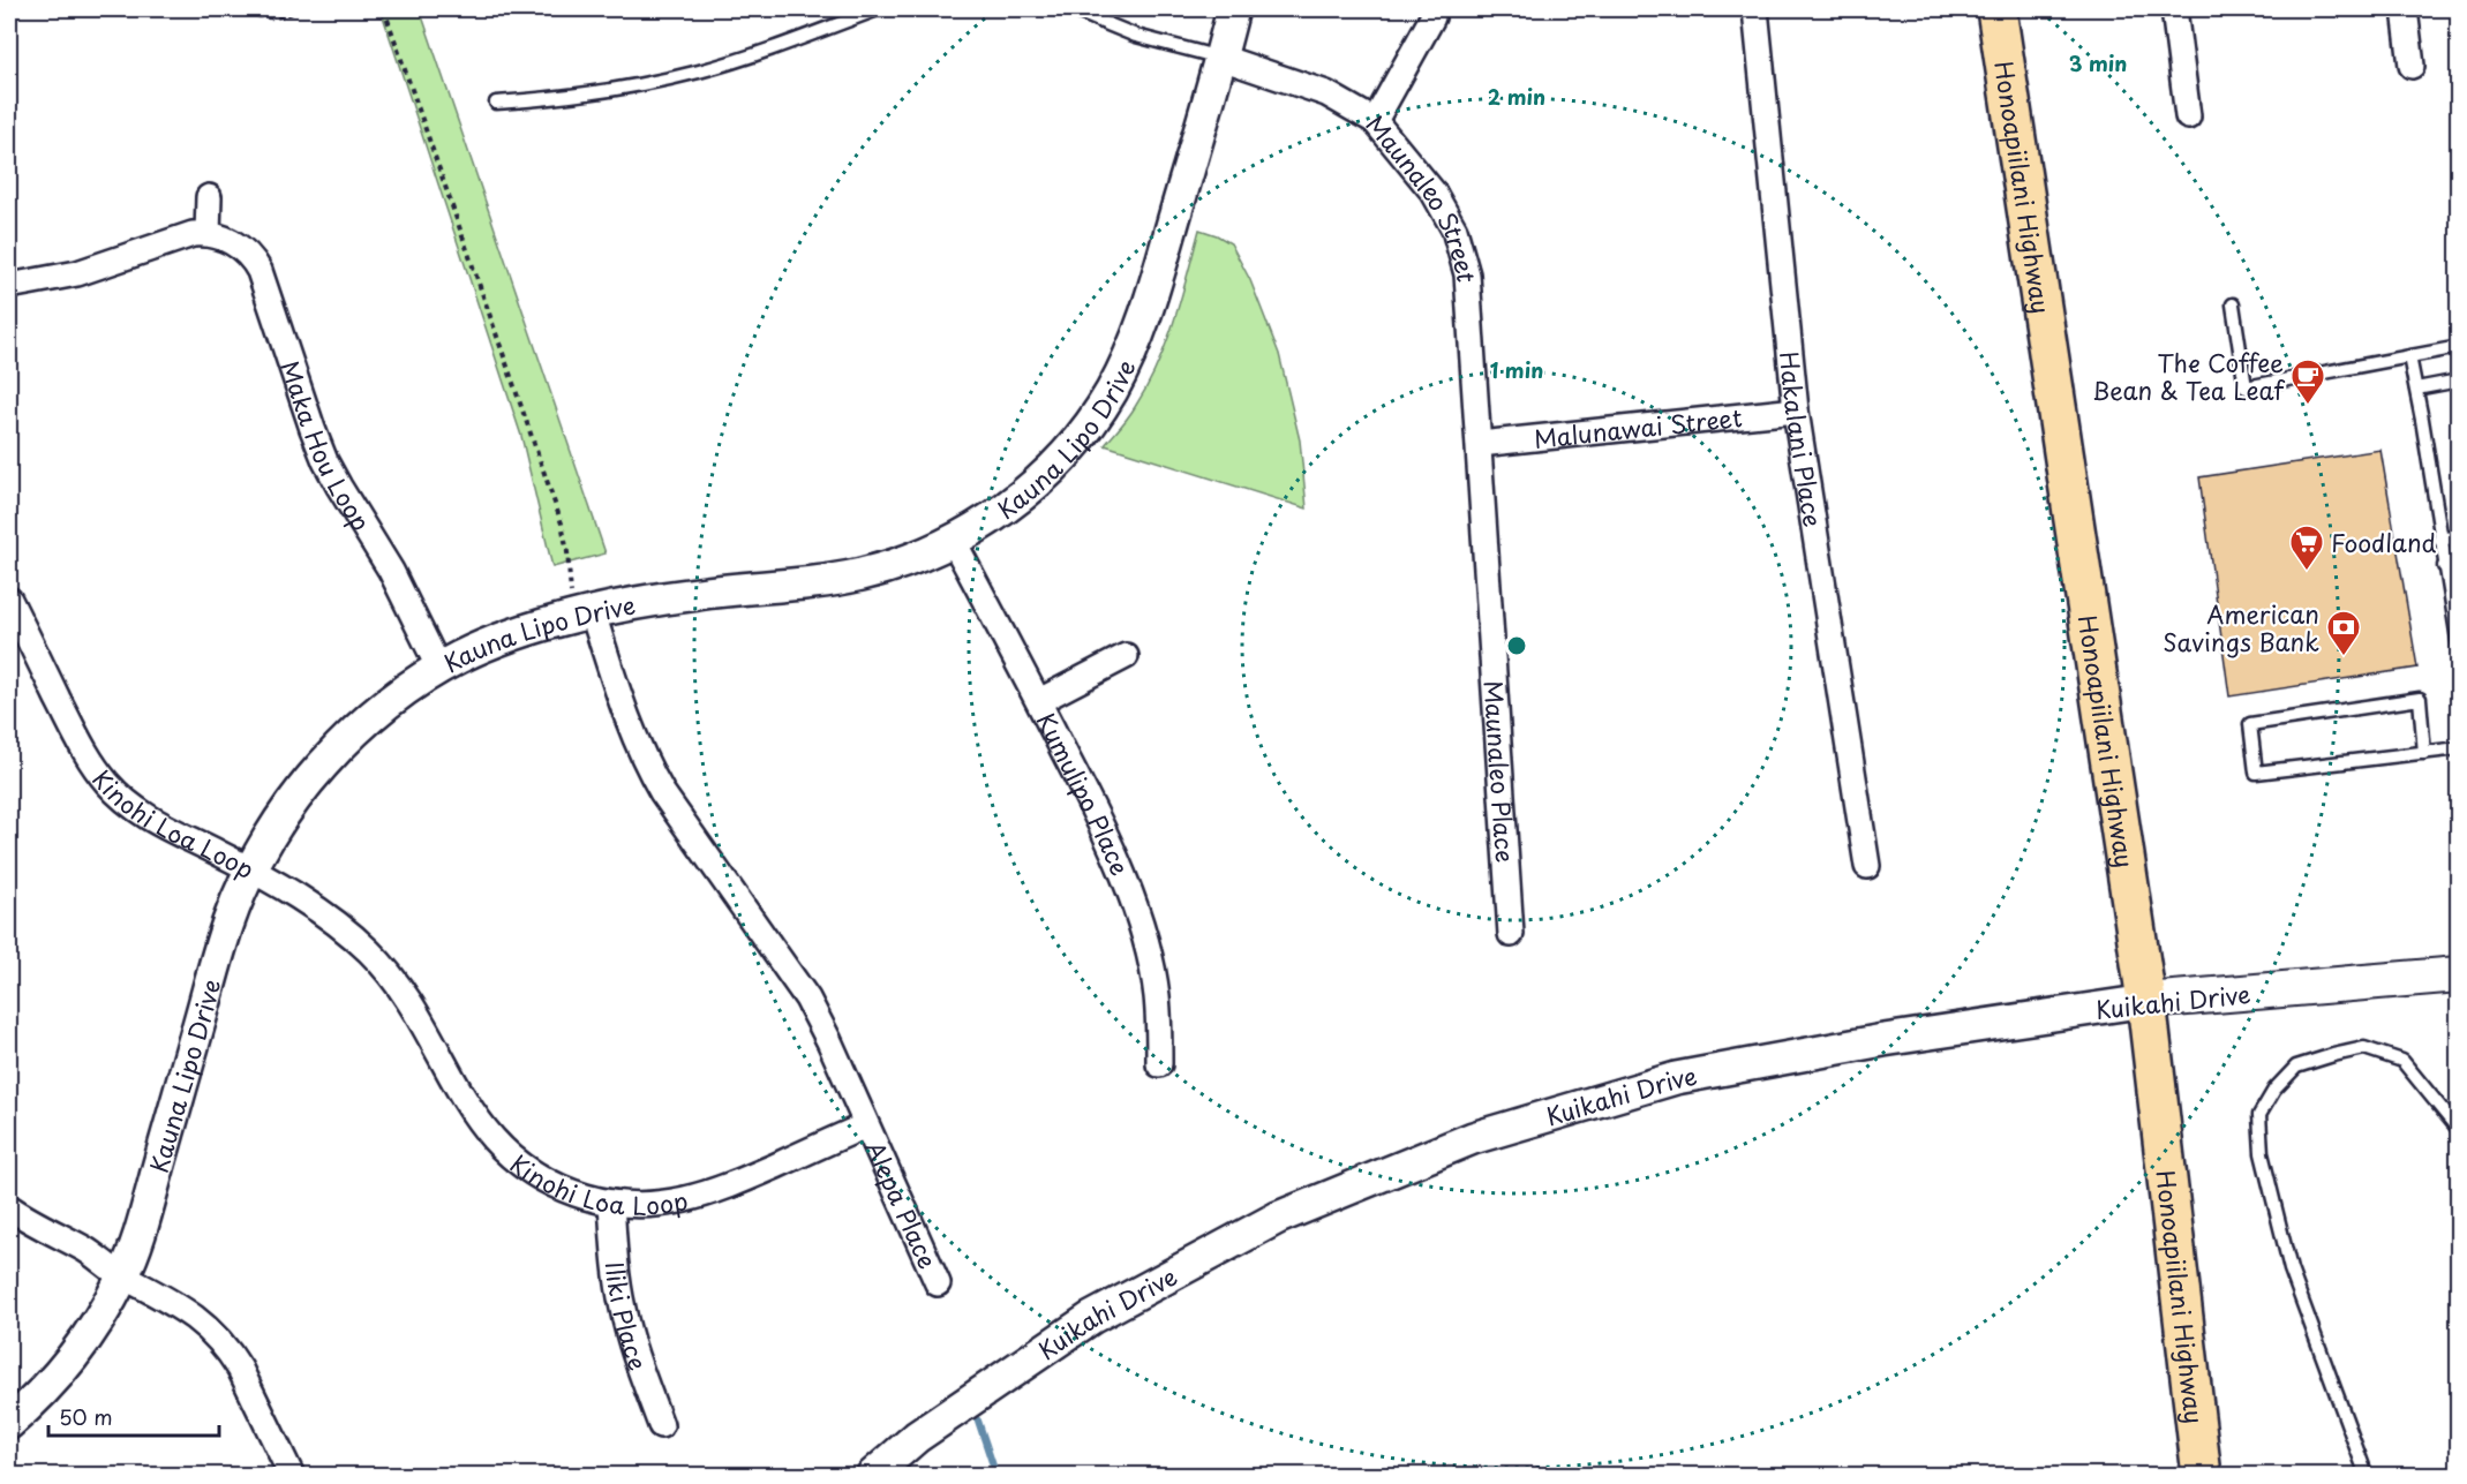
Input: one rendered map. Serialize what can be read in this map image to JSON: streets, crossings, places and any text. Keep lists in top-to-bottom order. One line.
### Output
{"streets":{"main road":["Honoapiilani Highway","Kuikahi Drive"],"street":["Maunaleo Street","Malunawai Street","Kauna Lipo Drive","Hakalani Place","Maka Hou Loop","Maunaleo Place","Kumulipo Place","Kinohi Loa Loop","Alepa Place","Iliki Place"]},"crossings":[["Honoapiilani Highway","Kuikahi Drive"],["Maunaleo Street","Malunawai Street"],["Maunaleo Street","Kauna Lipo Drive"],["Maunaleo Street","Maunaleo Place"],["Malunawai Street","Hakalani Place"],["Malunawai Street","Maunaleo Place"],["Kauna Lipo Drive","Maka Hou Loop"],["Kauna Lipo Drive","Kumulipo Place"],["Kauna Lipo Drive","Kinohi Loa Loop"],["Kinohi Loa Loop","Alepa Place"],["Kinohi Loa Loop","Iliki Place"]],"places":{"cafe":["The Coffee Bean & Tea Leaf"],"supermarket":["Foodland"],"bank":["American Savings Bank"]},"scale_bar":"50 m","rings":["3 min","2 min","1 min"]}
